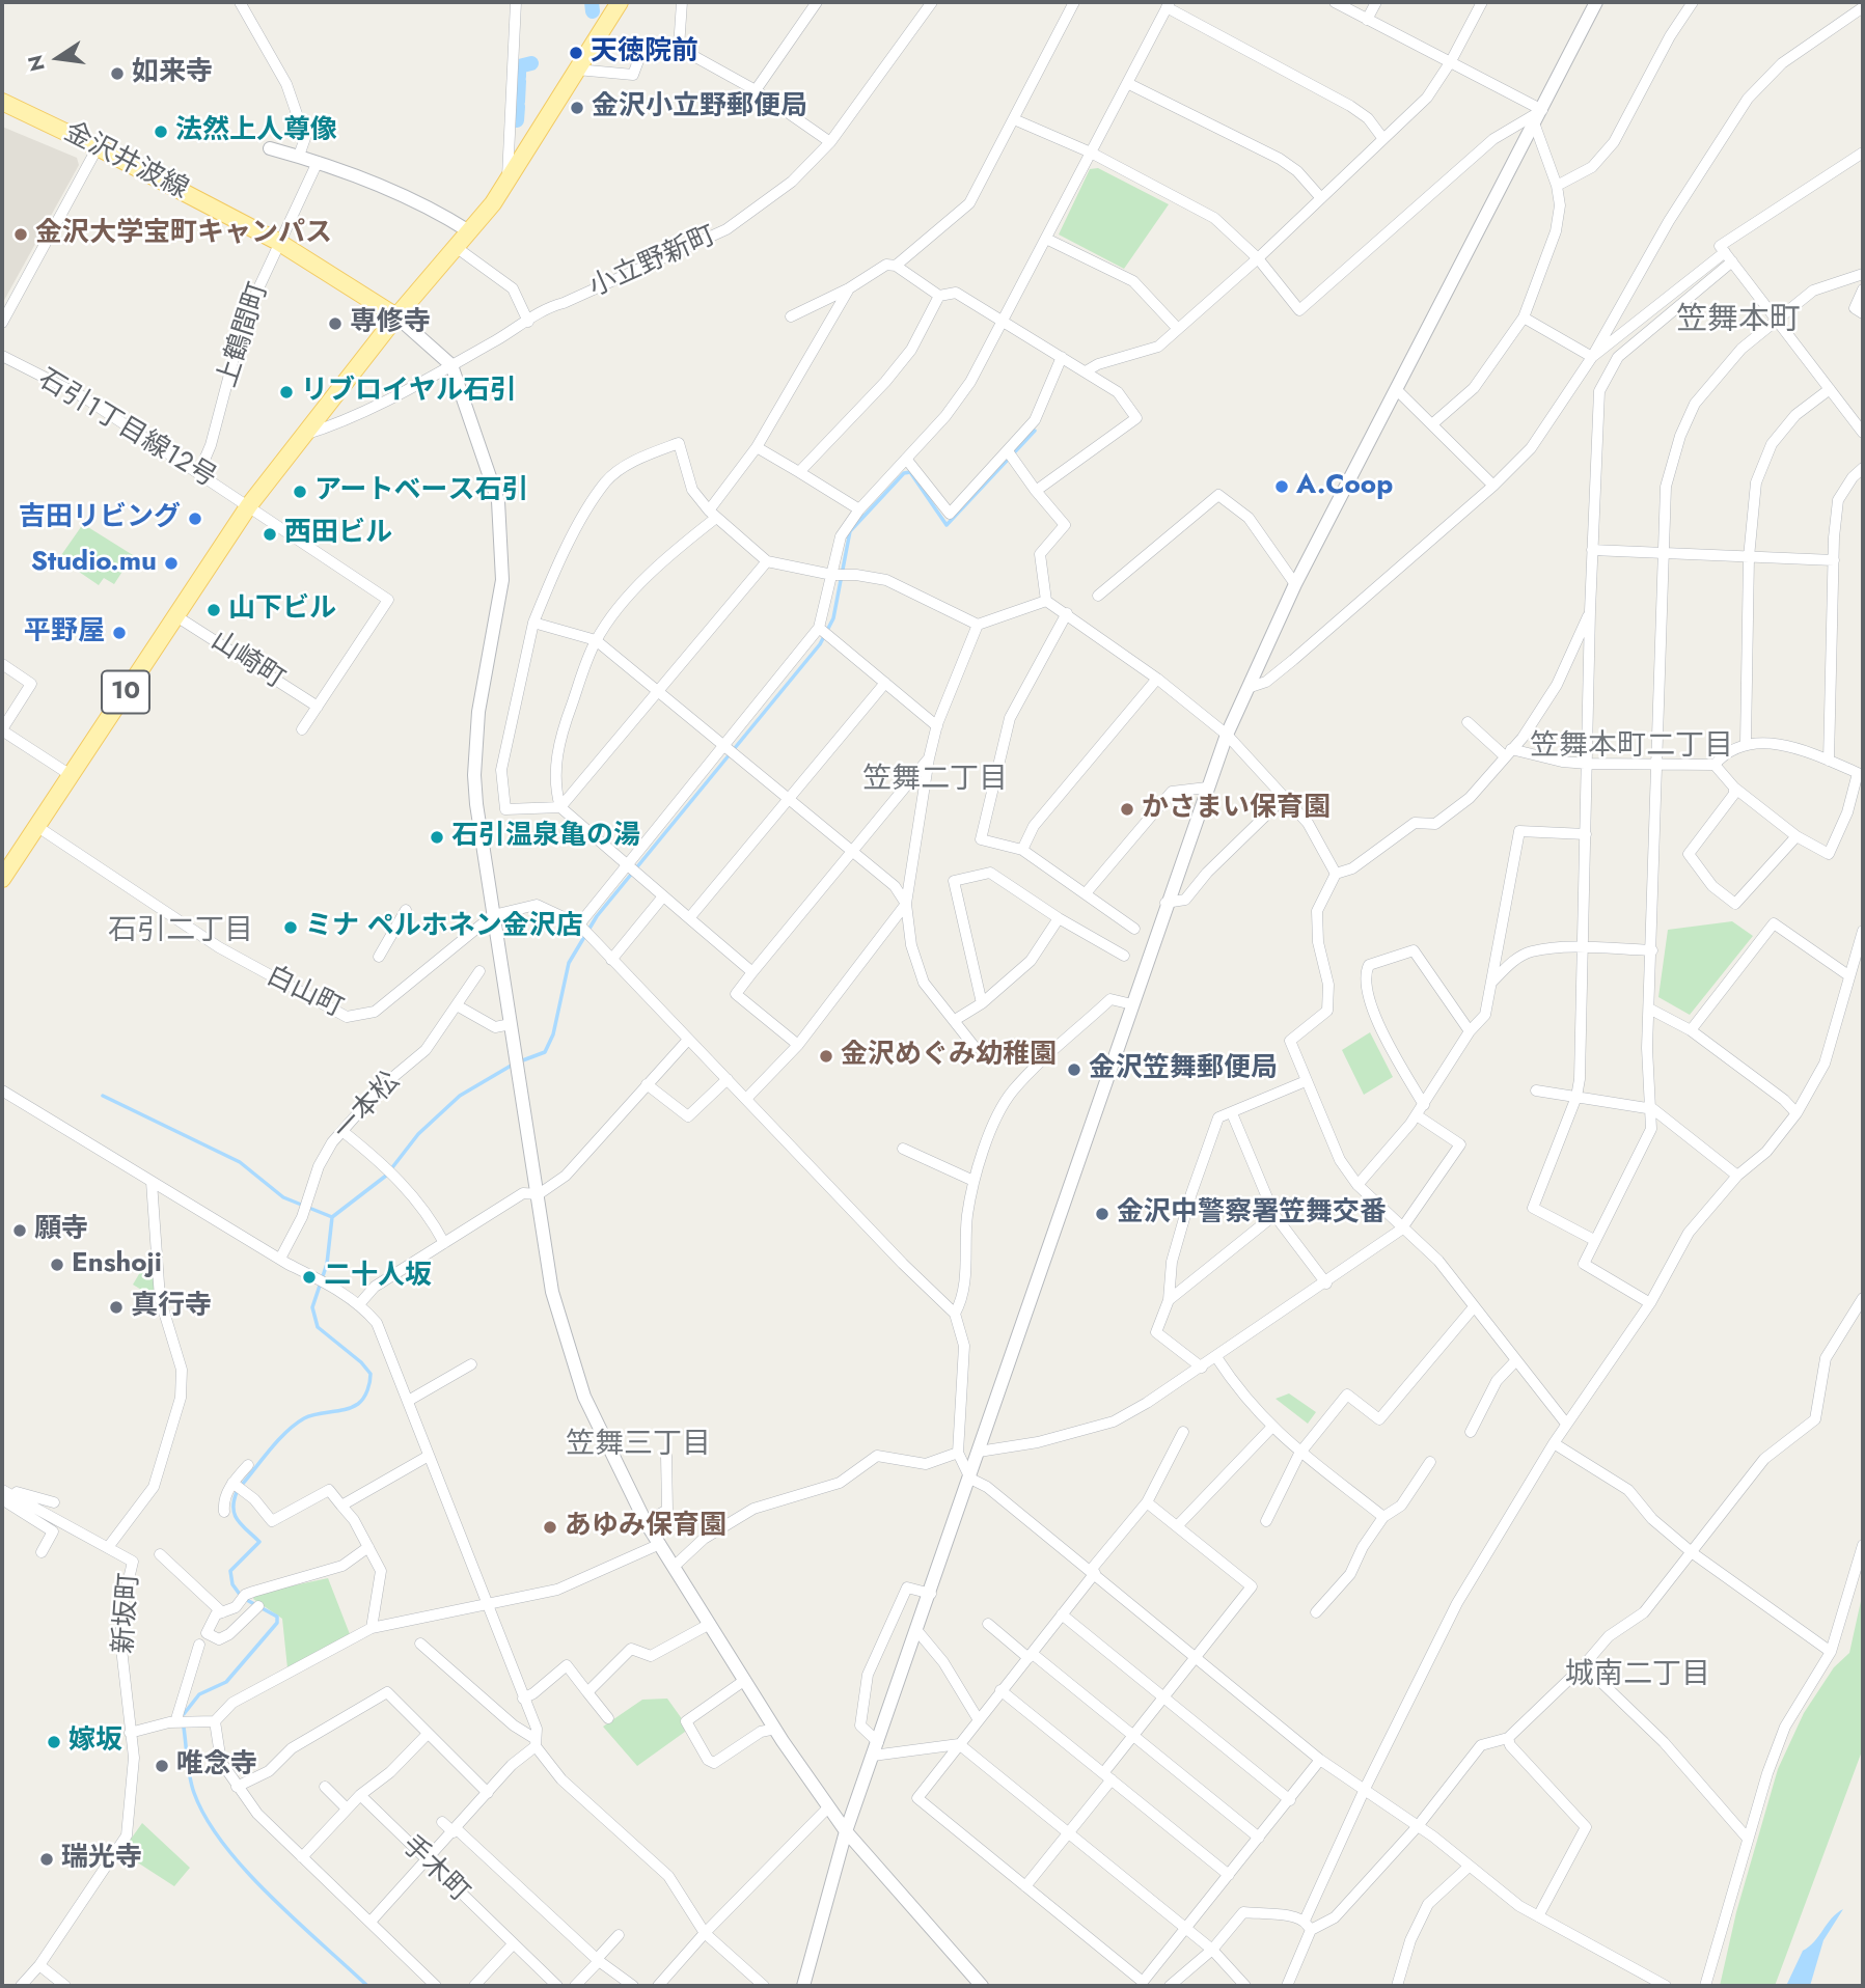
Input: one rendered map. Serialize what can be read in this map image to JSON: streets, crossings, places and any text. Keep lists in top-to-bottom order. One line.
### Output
{"streets":{"main road":["金沢井波線","10"],"street":["小立野新町","上鶴間町","石引1丁目線12号","山崎町","白山町","一本松","新坂町","手木町"]},"crossings":[["金沢井波線","上鶴間町"],["金沢井波線","10"],["小立野新町","10"],["上鶴間町","石引1丁目線12号"],["石引1丁目線12号","山崎町"],["石引1丁目線12号","10"],["山崎町","10"],["10","白山町"]],"districts":["笠舞本町","笠舞本町二丁目","笠舞二丁目","石引二丁目","笠舞三丁目","城南二丁目"],"places":["天徳院前","如来寺","金沢小立野郵便局","法然上人尊像","金沢大学宝町キャンパス","専修寺","リブロイヤル石引","A.Coop","アートベース石引","吉田リビング","西田ビル","Studio.mu","山下ビル","平野屋","かさまい保育園","石引温泉亀の湯","ミナ ペルホネン金沢店","金沢めぐみ幼稚園","金沢笠舞郵便局","金沢中警察署笠舞交番","願寺","Enshoji","二十人坂","真行寺","あゆみ保育園","嫁坂","唯念寺","瑞光寺"],"north":"left"}
